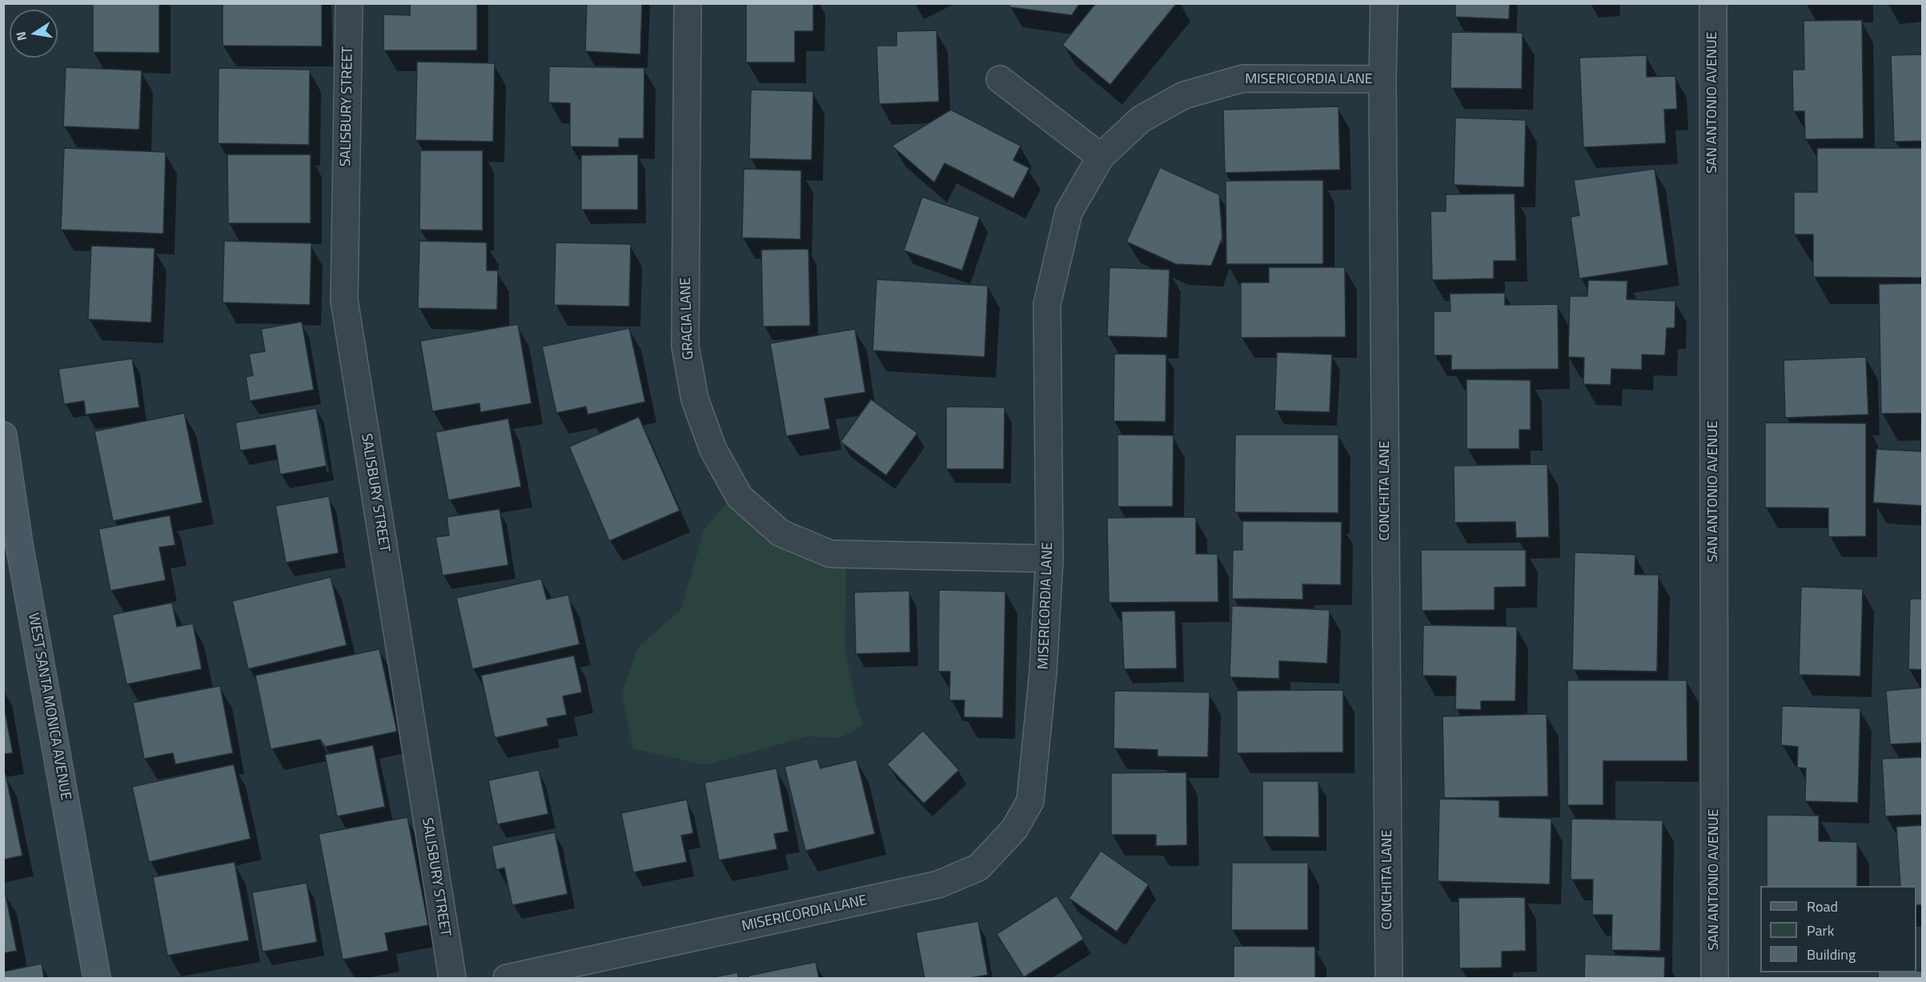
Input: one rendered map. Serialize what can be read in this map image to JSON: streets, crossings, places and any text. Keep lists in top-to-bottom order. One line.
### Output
{"streets":{"main road":["WEST SANTA MONICA AVENUE"],"street":["MISERICORDIA LANE","SAN ANTONIO AVENUE","SALISBURY STREET","GRACIA LANE","CONCHITA LANE"]},"crossings":[["MISERICORDIA LANE","GRACIA LANE"],["MISERICORDIA LANE","CONCHITA LANE"]],"legend":["Road","Park","Building"],"north":"left"}
